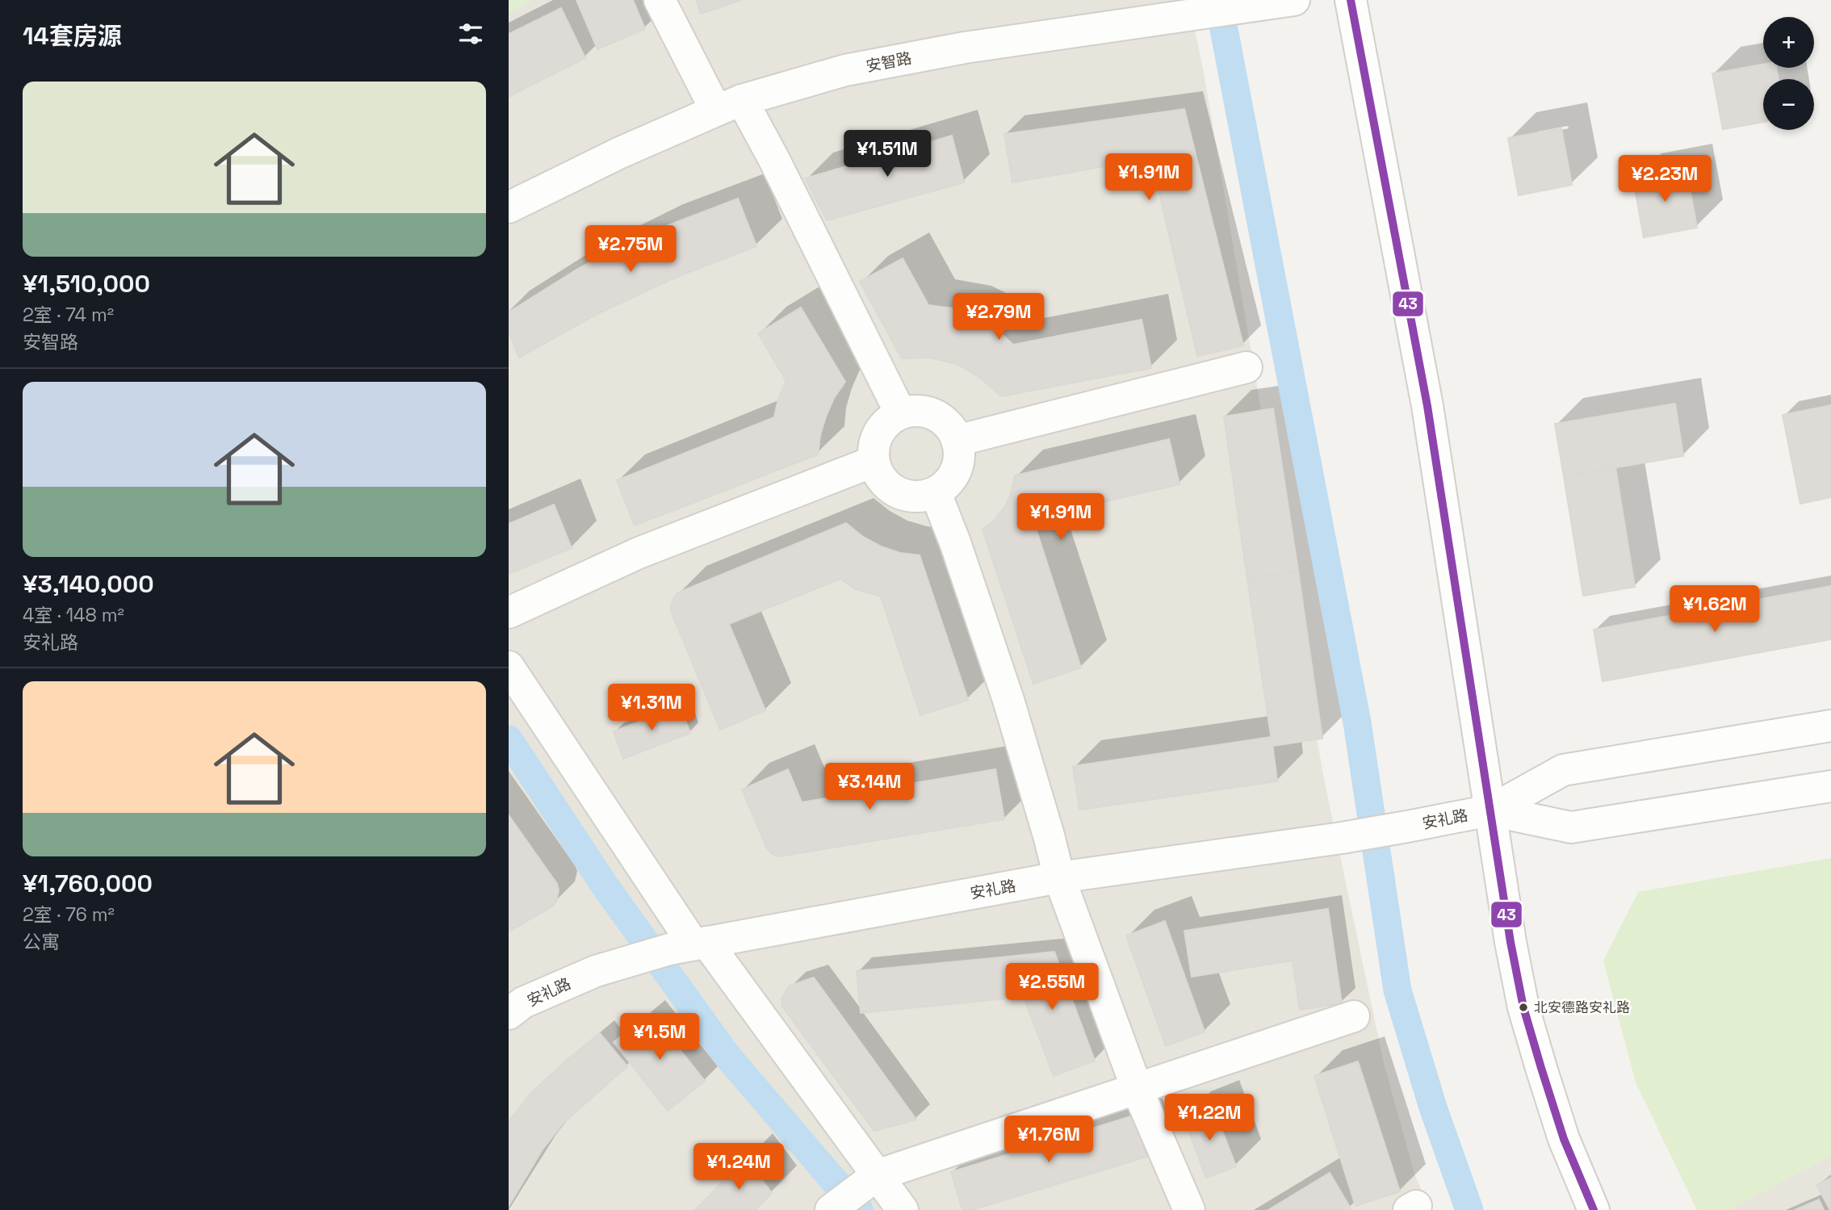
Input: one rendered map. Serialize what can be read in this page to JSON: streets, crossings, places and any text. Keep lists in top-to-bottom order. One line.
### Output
{"streets":{"street":["安智路","安礼路"]},"places":["北安德路安礼路"],"lines":["transit line 43"],"page":{"heading":"14套房源","map_buttons":["+","−"],"list":[{"name":"¥1,510,000","note":"2室 · 74 m² · 安智路"},{"name":"¥3,140,000","note":"4室 · 148 m² · 安礼路"},{"name":"¥1,760,000","note":"2室 · 76 m² · 公寓"}],"price":["¥1.51M","¥1.91M","¥2.23M","¥2.75M","¥2.79M","¥1.91M","¥1.62M","¥1.31M","¥3.14M","¥2.55M","¥1.5M","¥1.22M","¥1.76M","¥1.24M"]}}
